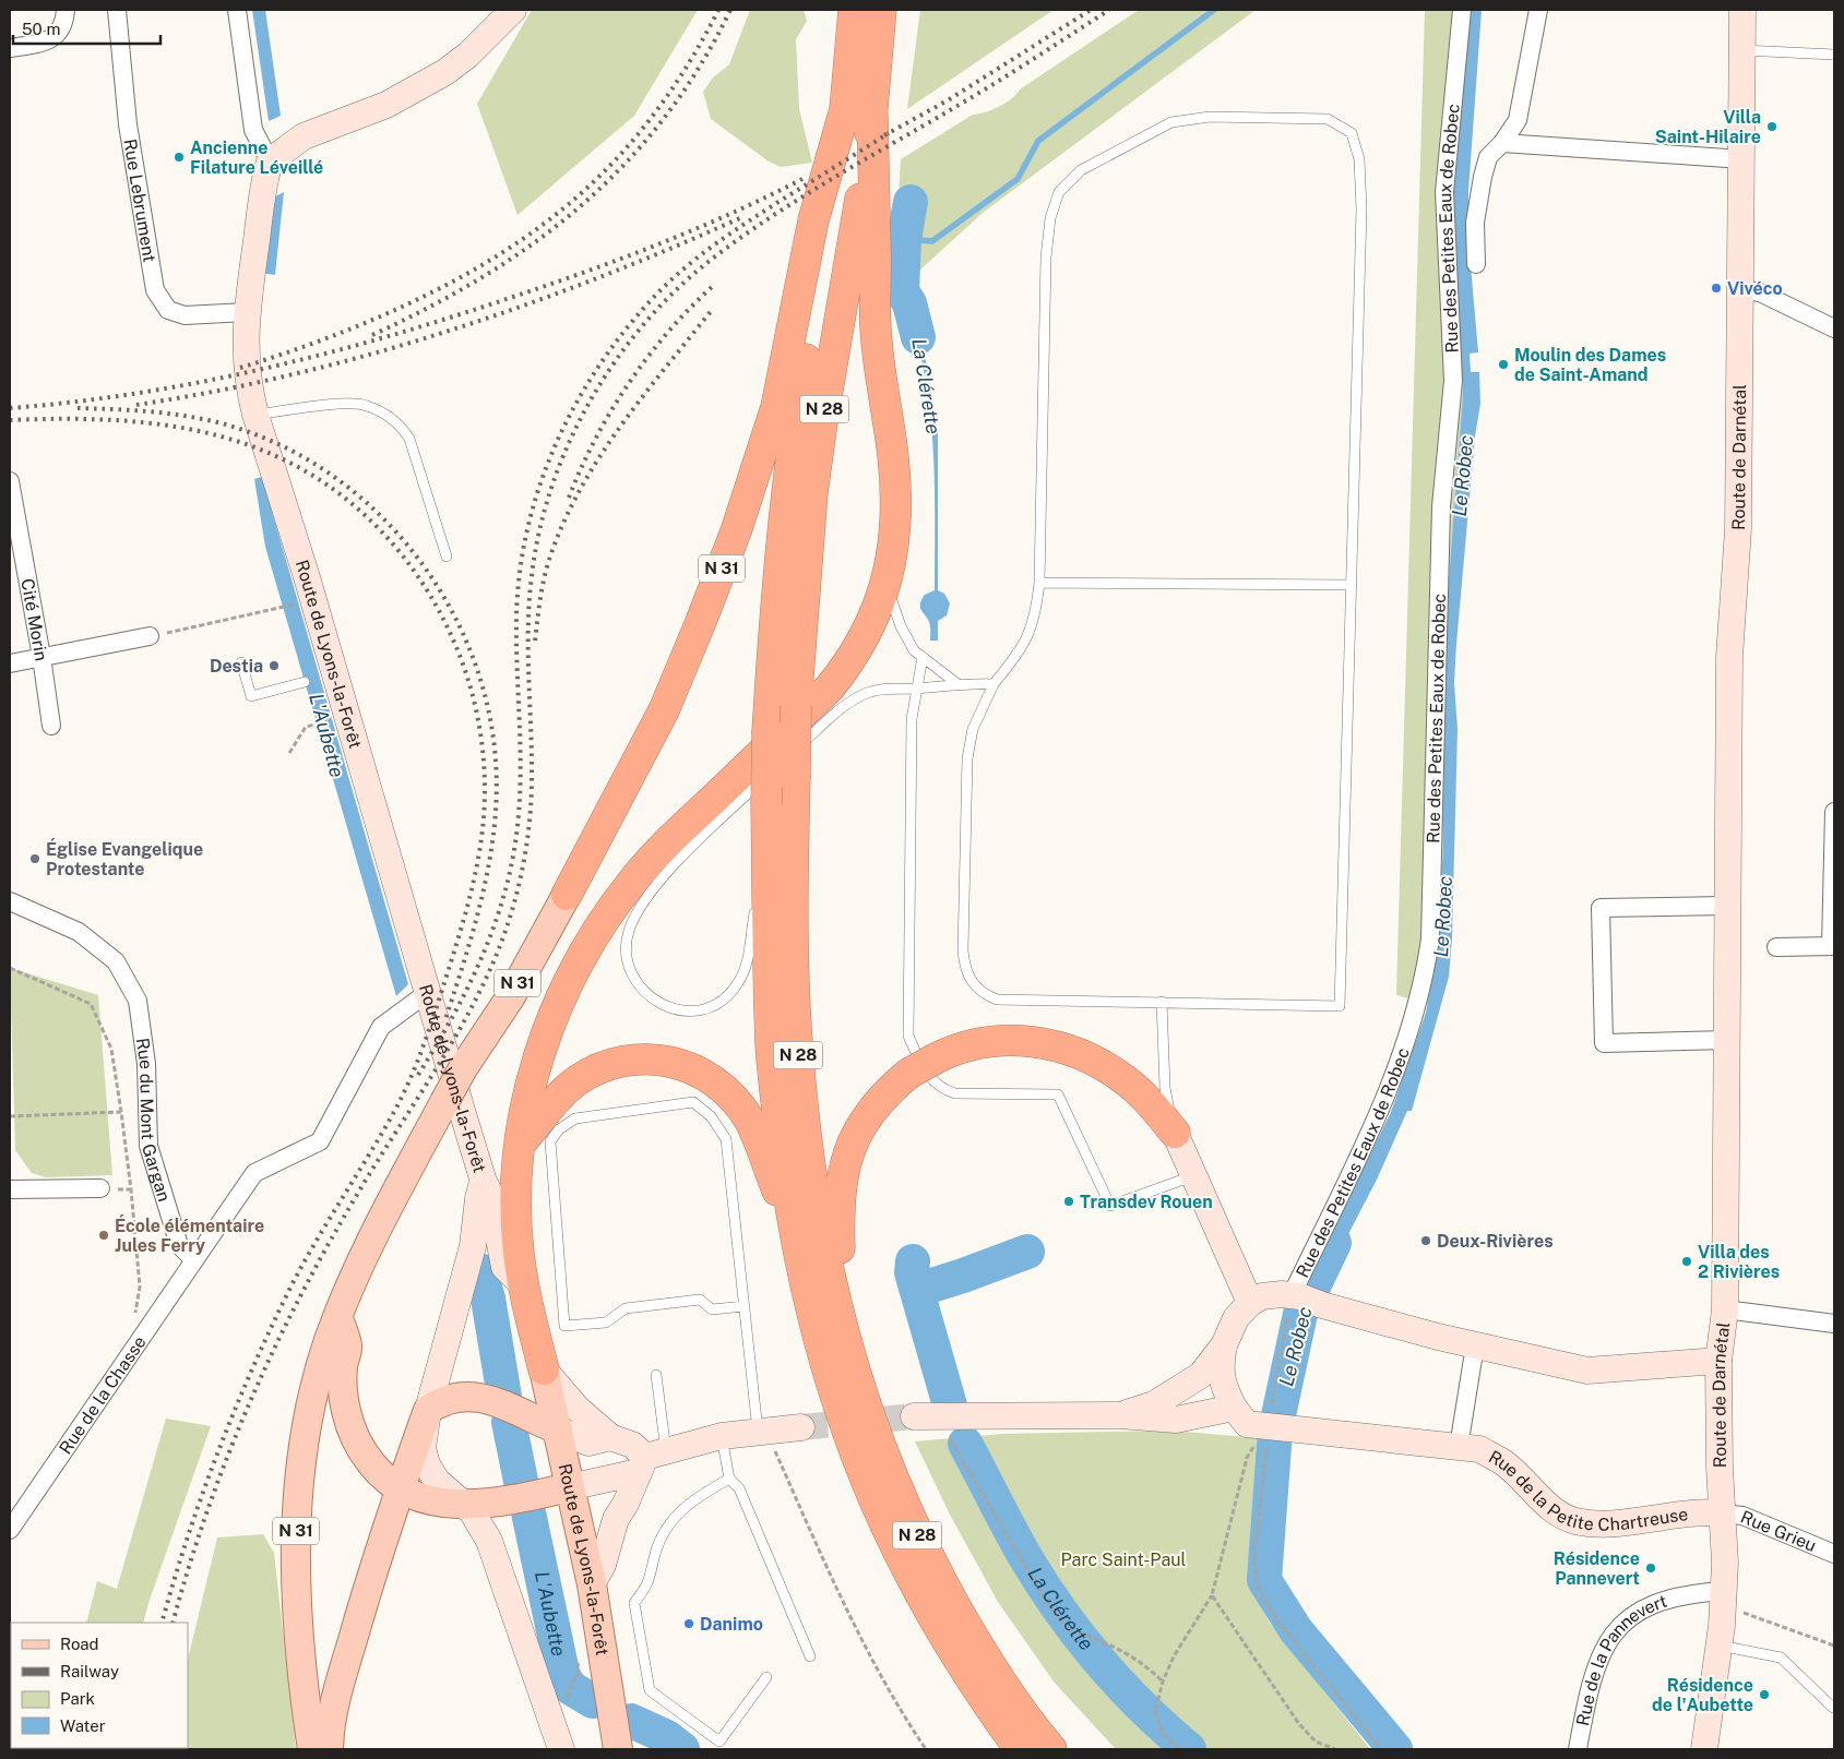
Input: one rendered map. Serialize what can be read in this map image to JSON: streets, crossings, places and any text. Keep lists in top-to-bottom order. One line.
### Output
{"streets":{"highway":["N 28","N 31"],"main road":["Route de Lyons-la-Forêt"],"street":["Rue Lebrument","Rue des Petites Eaux de Robec","Route de Darnétal","Cité Morin","Rue du Mont Gargan","Rue de la Chasse","Rue de la Petite Chartreuse","Rue Grieu","Rue de la Pannevert"]},"crossings":[["Rue Lebrument","Route de Lyons-la-Forêt"],["Rue des Petites Eaux de Robec","Rue de la Petite Chartreuse"],["N 28","N 31"],["Route de Darnétal","Rue de la Petite Chartreuse"],["Route de Darnétal","Rue Grieu"],["Route de Darnétal","Rue de la Pannevert"],["N 31","Route de Lyons-la-Forêt"],["Rue du Mont Gargan","Rue de la Chasse"],["Rue de la Petite Chartreuse","Rue Grieu"]],"water":["La Clérette","Le Robec","L'Aubette"],"parks":["Parc Saint-Paul"],"places":["Villa Saint-Hilaire","Ancienne Filature Léveillé","Vivéco","Moulin des Dames de Saint-Amand","Destia","Église Evangelique Protestante","Transdev Rouen","École élémentaire Jules Ferry","Deux-Rivières","Villa des 2 Rivières","Résidence Pannevert","Danimo","Résidence de l'Aubette"],"legend":["Road","Railway","Park","Water"],"scale_bar":"50 m"}
